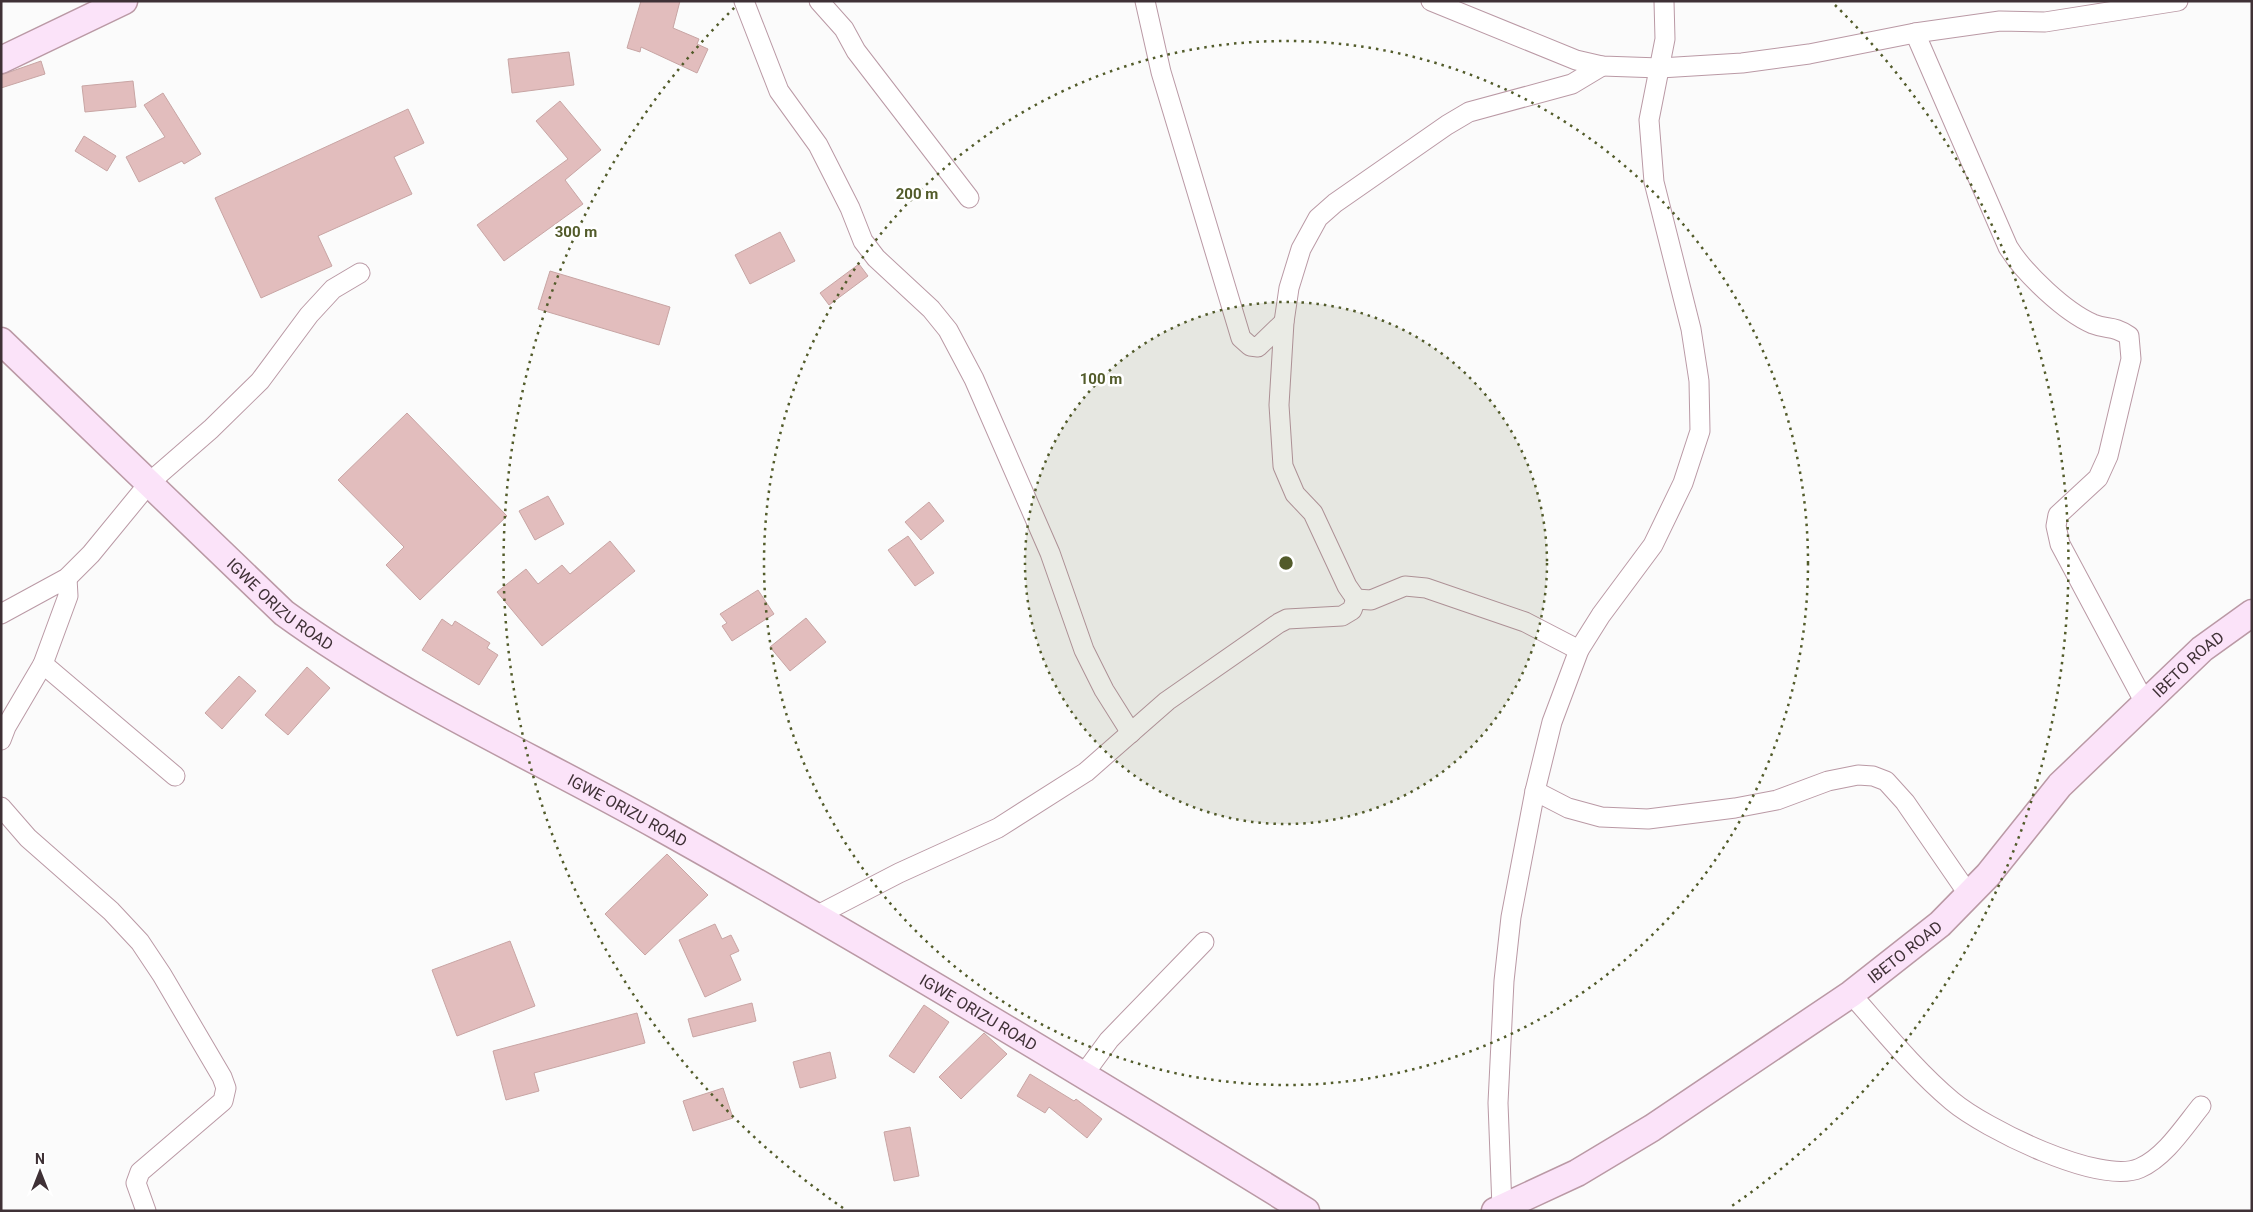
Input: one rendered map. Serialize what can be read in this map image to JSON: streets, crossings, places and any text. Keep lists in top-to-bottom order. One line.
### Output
{"streets":{"main road":["IGWE ORIZU ROAD","IBETO ROAD"]},"north":"top","rings":["200 m","300 m","100 m"]}
